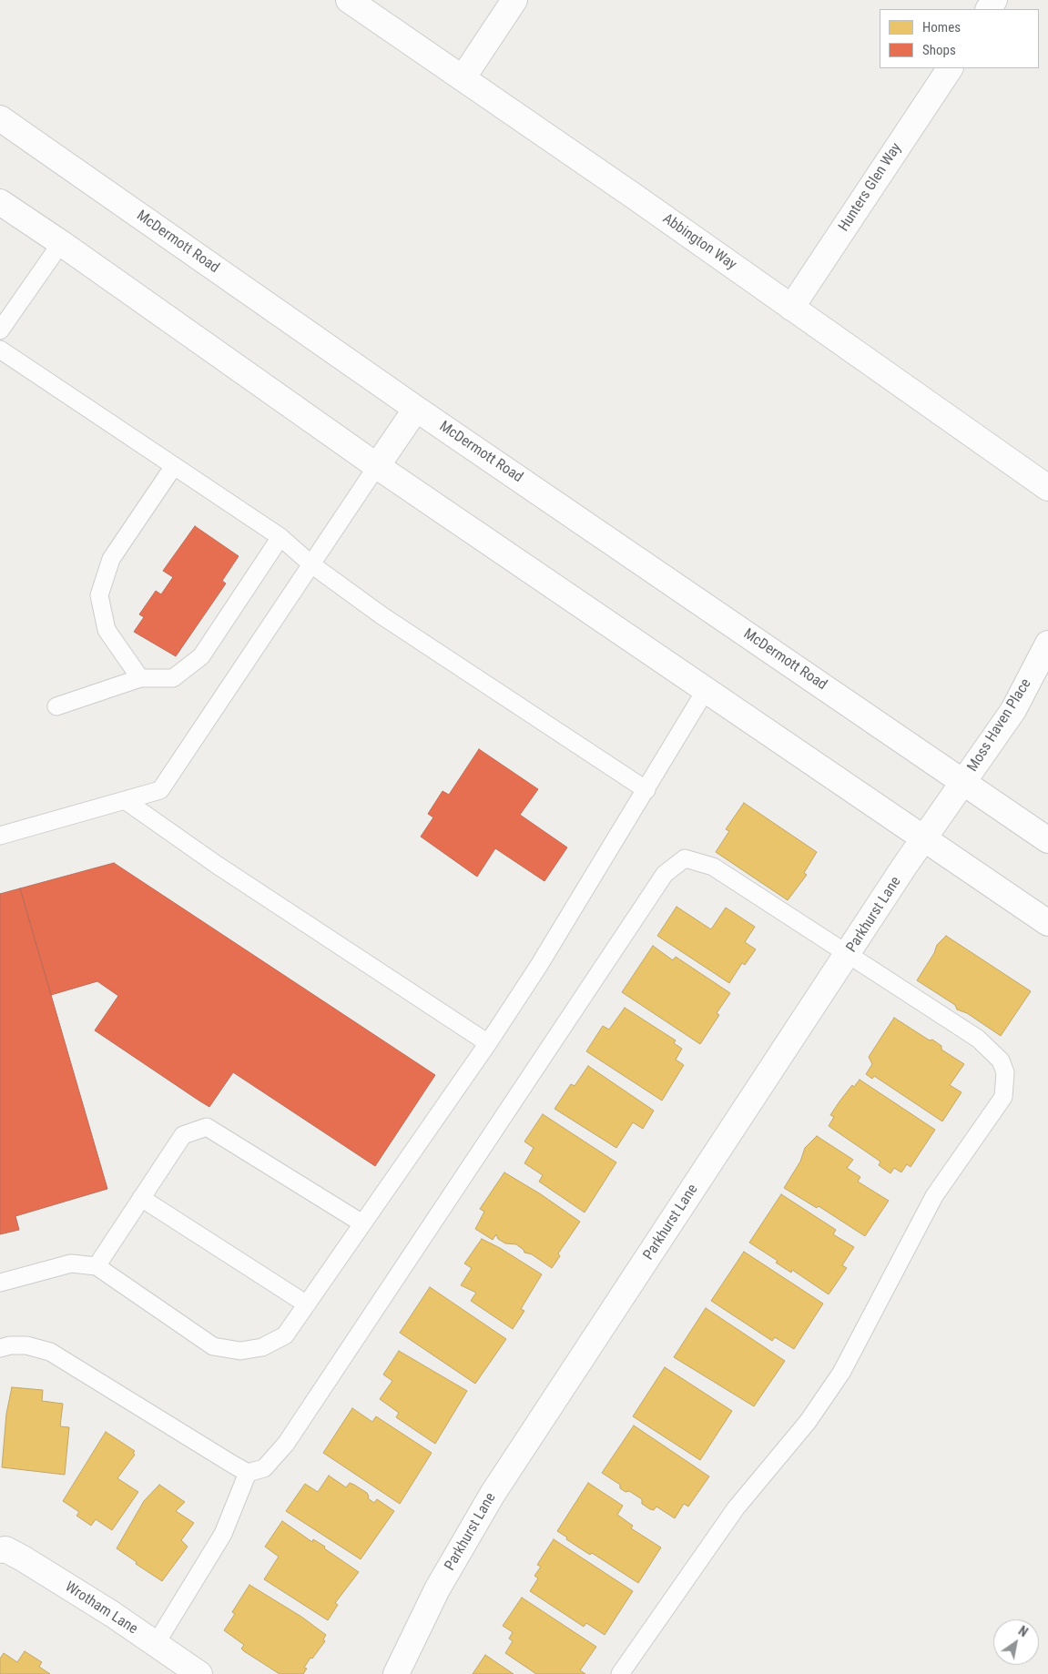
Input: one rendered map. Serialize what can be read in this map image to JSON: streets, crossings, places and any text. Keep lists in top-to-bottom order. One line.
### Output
{"streets":{"street":["Hunters Glen Way","McDermott Road","Abbington Way","Moss Haven Place","Parkhurst Lane","Wrotham Lane"]},"crossings":[["Hunters Glen Way","Abbington Way"],["McDermott Road","Moss Haven Place"],["McDermott Road","Parkhurst Lane"],["Moss Haven Place","Parkhurst Lane"]],"legend":["Homes","Shops"],"north":"top right"}
